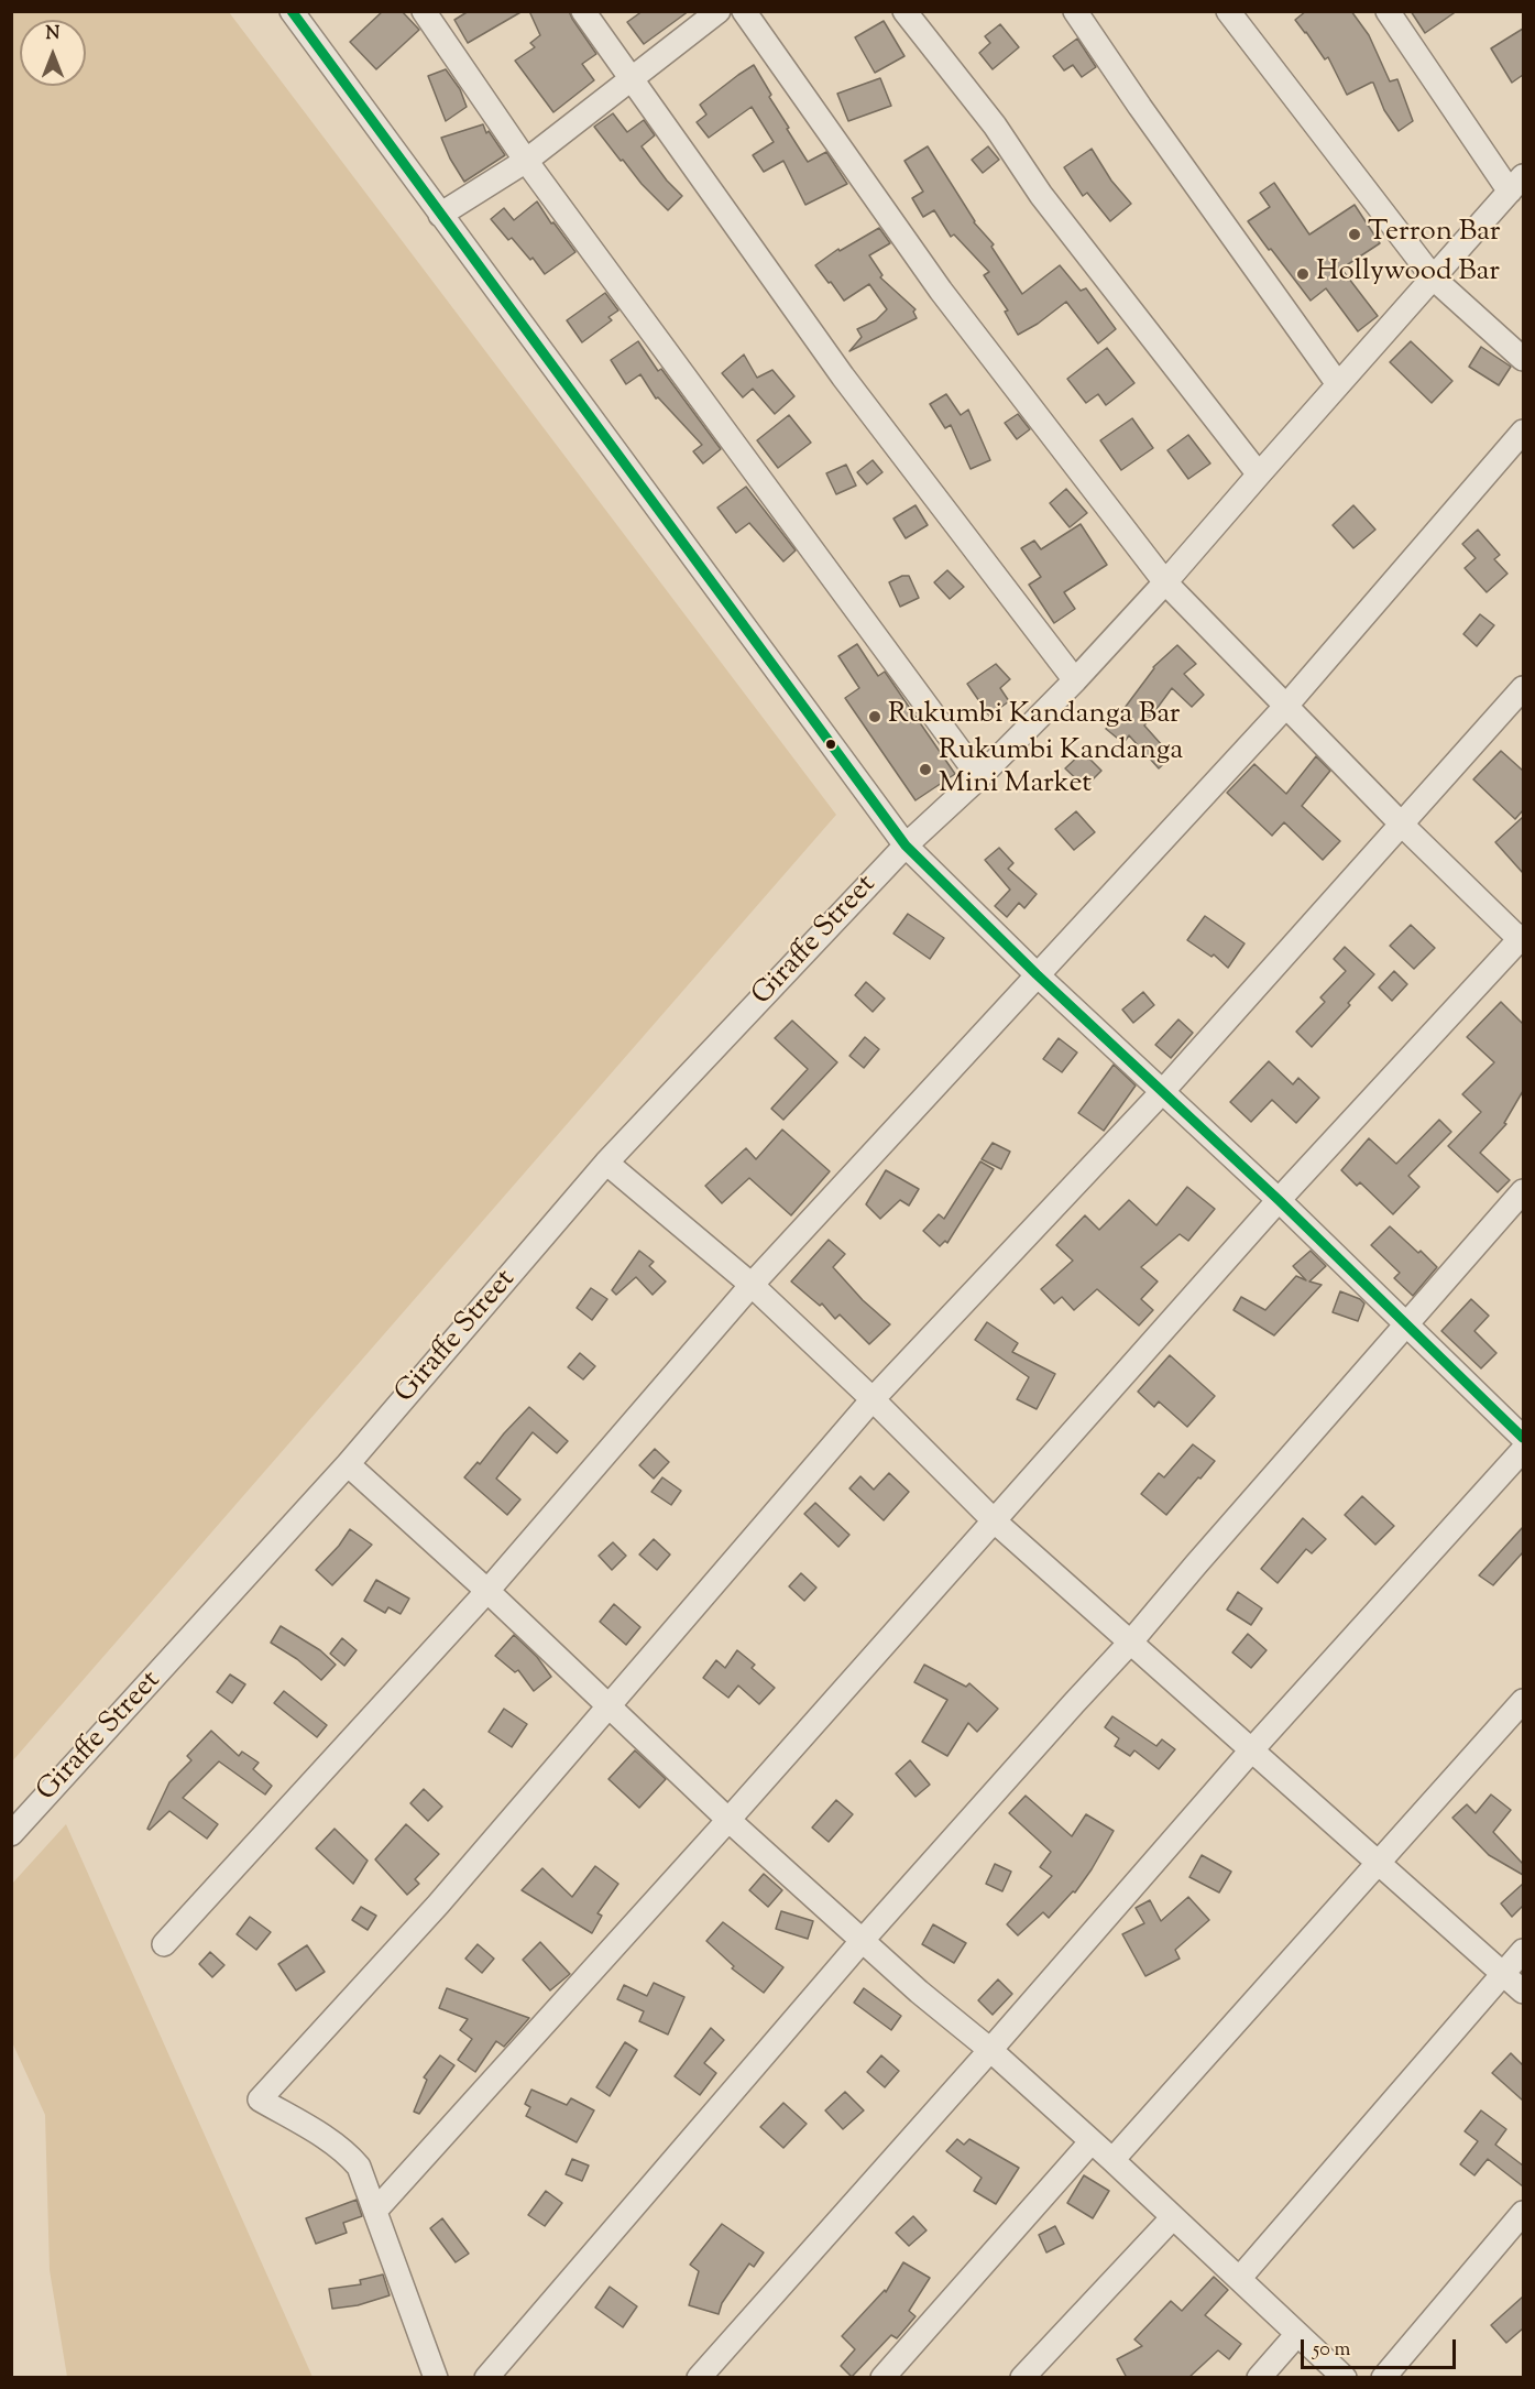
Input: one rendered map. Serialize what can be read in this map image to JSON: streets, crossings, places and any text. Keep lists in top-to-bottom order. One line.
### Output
{"streets":{"street":["Giraffe Street"]},"places":["Terron Bar","Hollywood Bar","Rukumbi Kandanga Bar","Rukumbi Kandanga Mini Market"],"scale_bar":"50 m","north":"top"}
